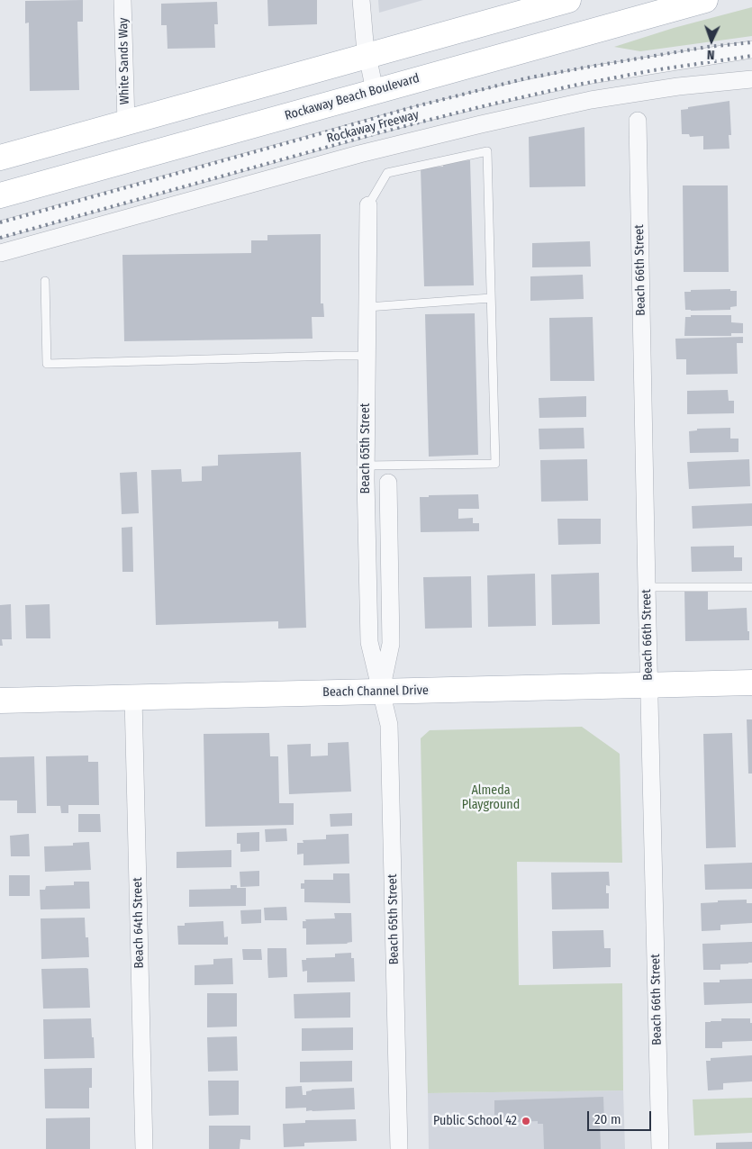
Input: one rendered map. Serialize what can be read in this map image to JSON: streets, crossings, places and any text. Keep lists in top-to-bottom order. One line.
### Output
{"streets":{"main road":["Rockaway Beach Boulevard","Beach Channel Drive"],"street":["White Sands Way","Rockaway Freeway","Beach 66th Street","Beach 65th Street","Beach 64th Street"]},"crossings":[["Beach 66th Street","Beach Channel Drive"],["Beach 65th Street","Beach Channel Drive"],["Beach Channel Drive","Beach 64th Street"]],"parks":["Almeda Playground"],"places":["Public School 42"],"scale_bar":"20 m","north":"bottom"}
